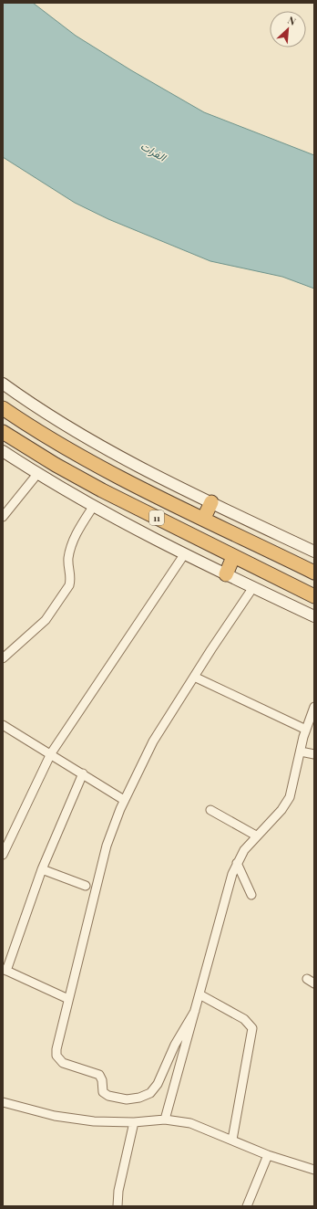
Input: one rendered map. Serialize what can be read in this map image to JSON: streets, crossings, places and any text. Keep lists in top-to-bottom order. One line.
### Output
{"streets":{"highway":["11"]},"water":["الفرات"],"north":"top right"}
